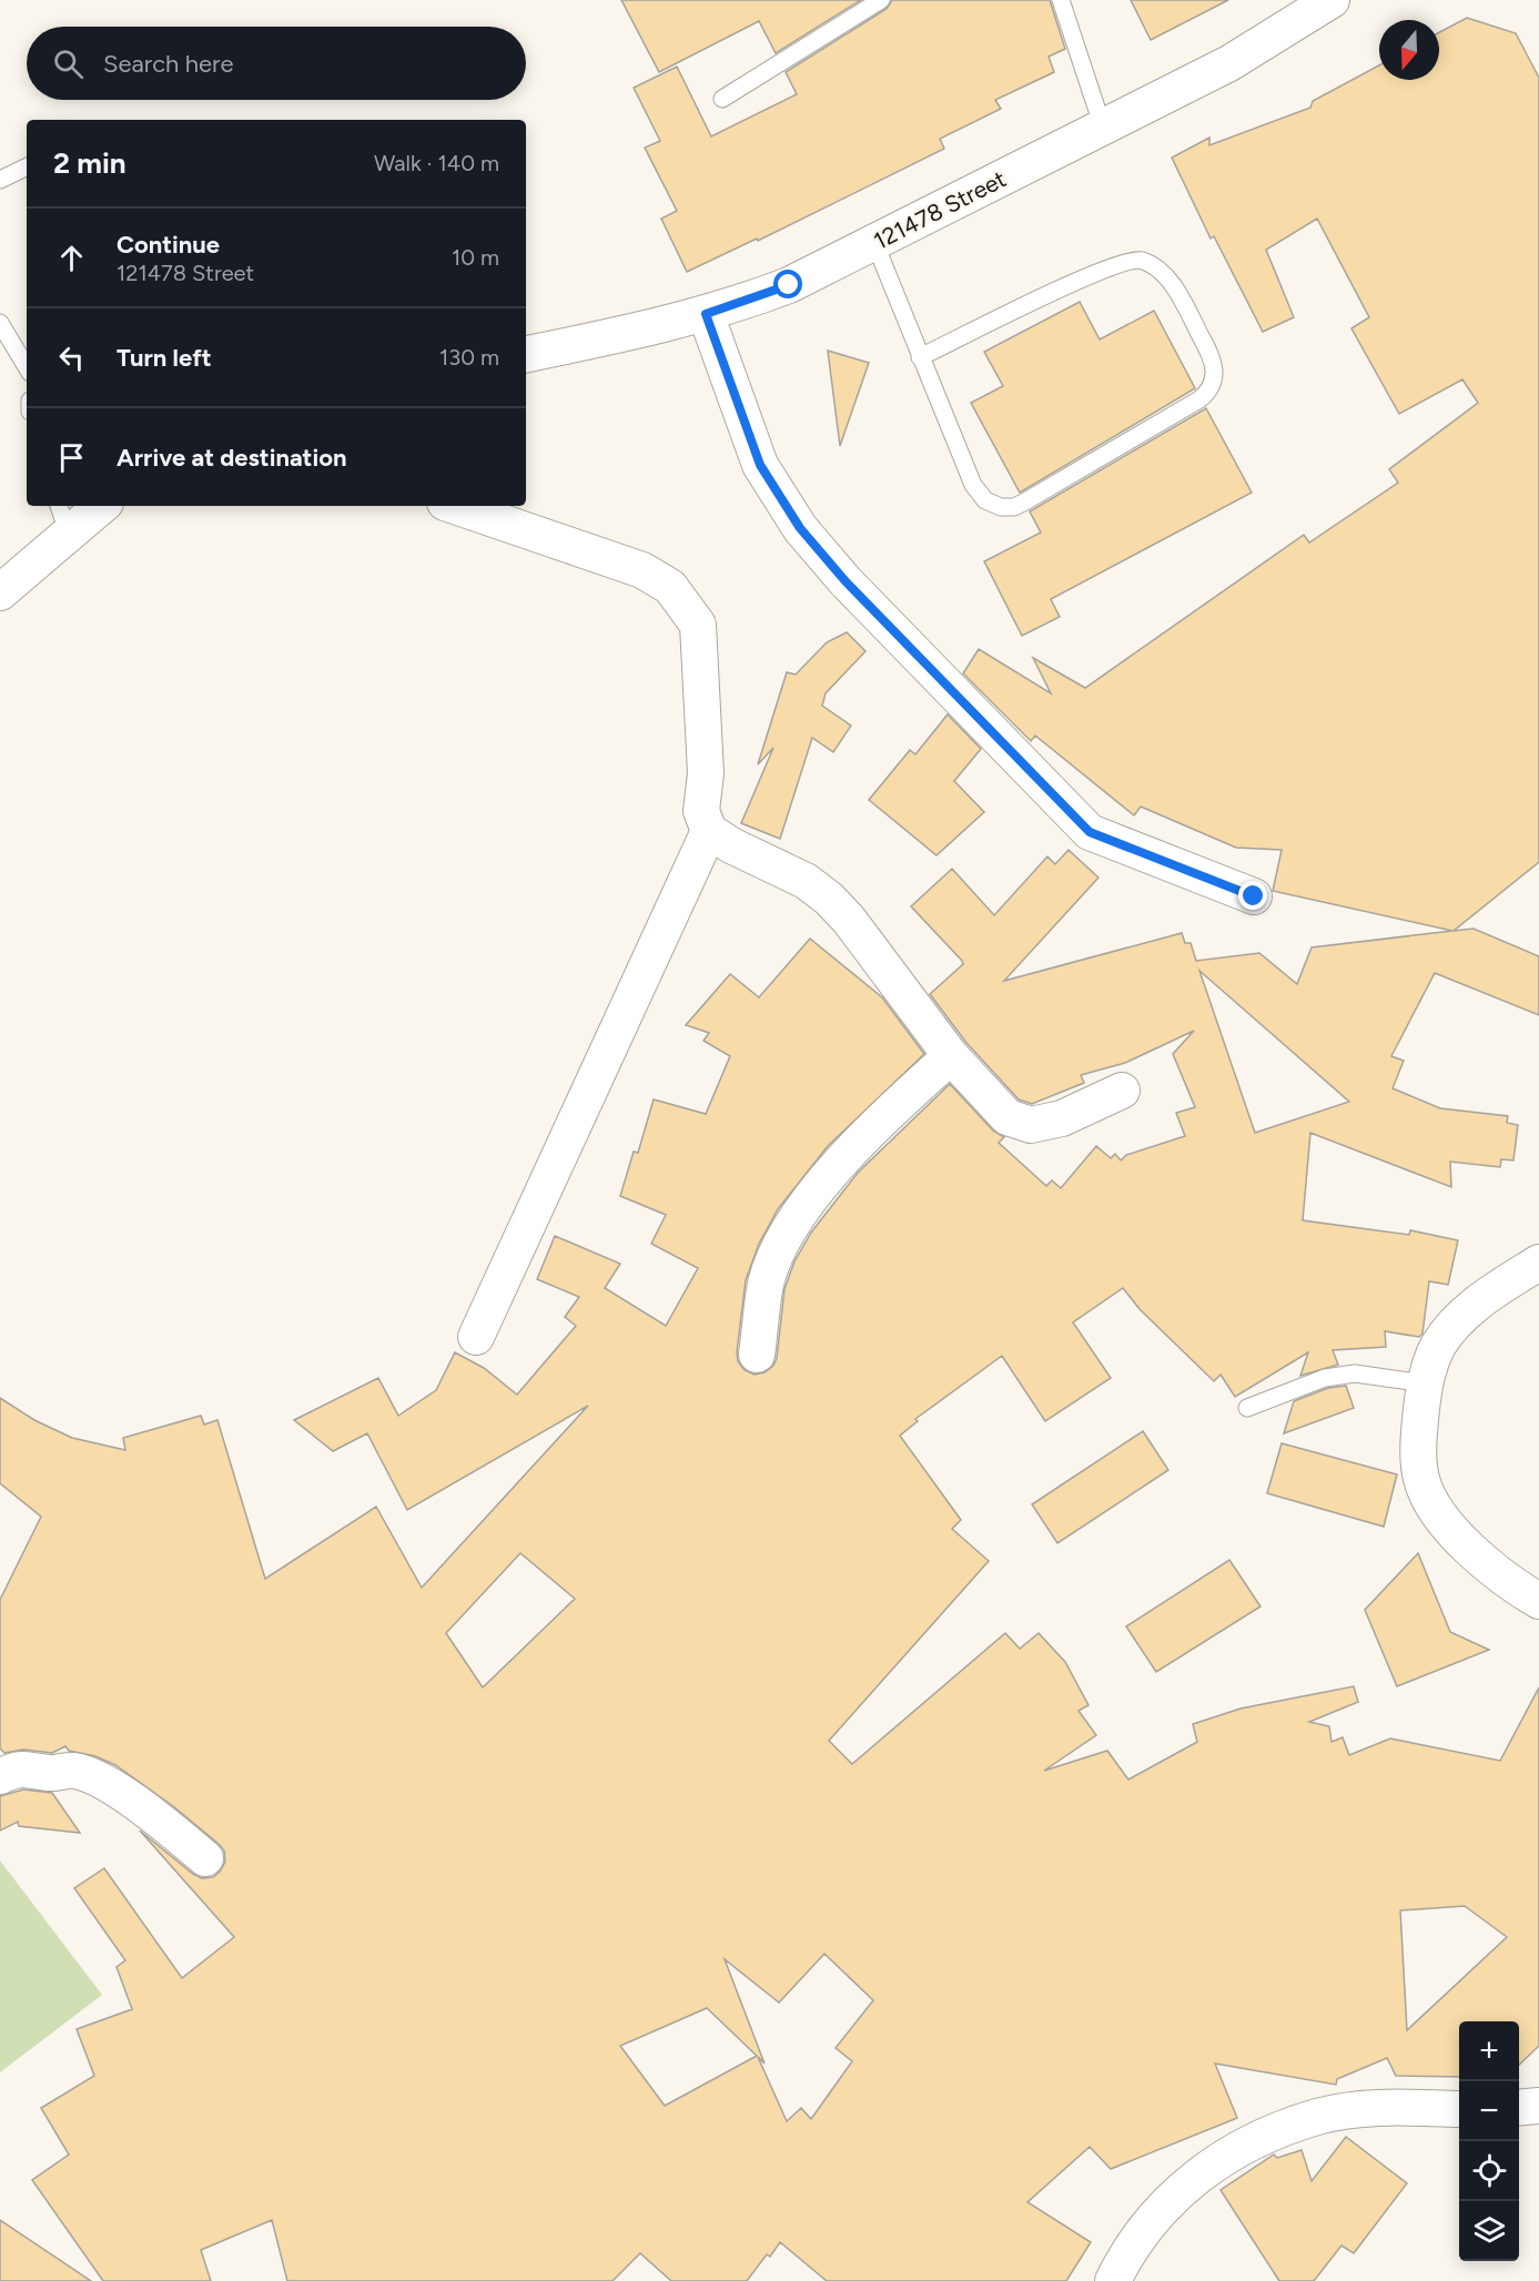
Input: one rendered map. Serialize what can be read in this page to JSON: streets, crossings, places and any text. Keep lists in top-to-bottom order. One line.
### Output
{"streets":{"street":["121478 Street"]},"north":"bottom","page":{"search":"Search here","heading":["2 min","Walk · 140 m"],"list":[["Continue","121478 Street","10 m"],["Turn left","130 m"],"Arrive at destination"],"map_buttons":["+","−"]}}
